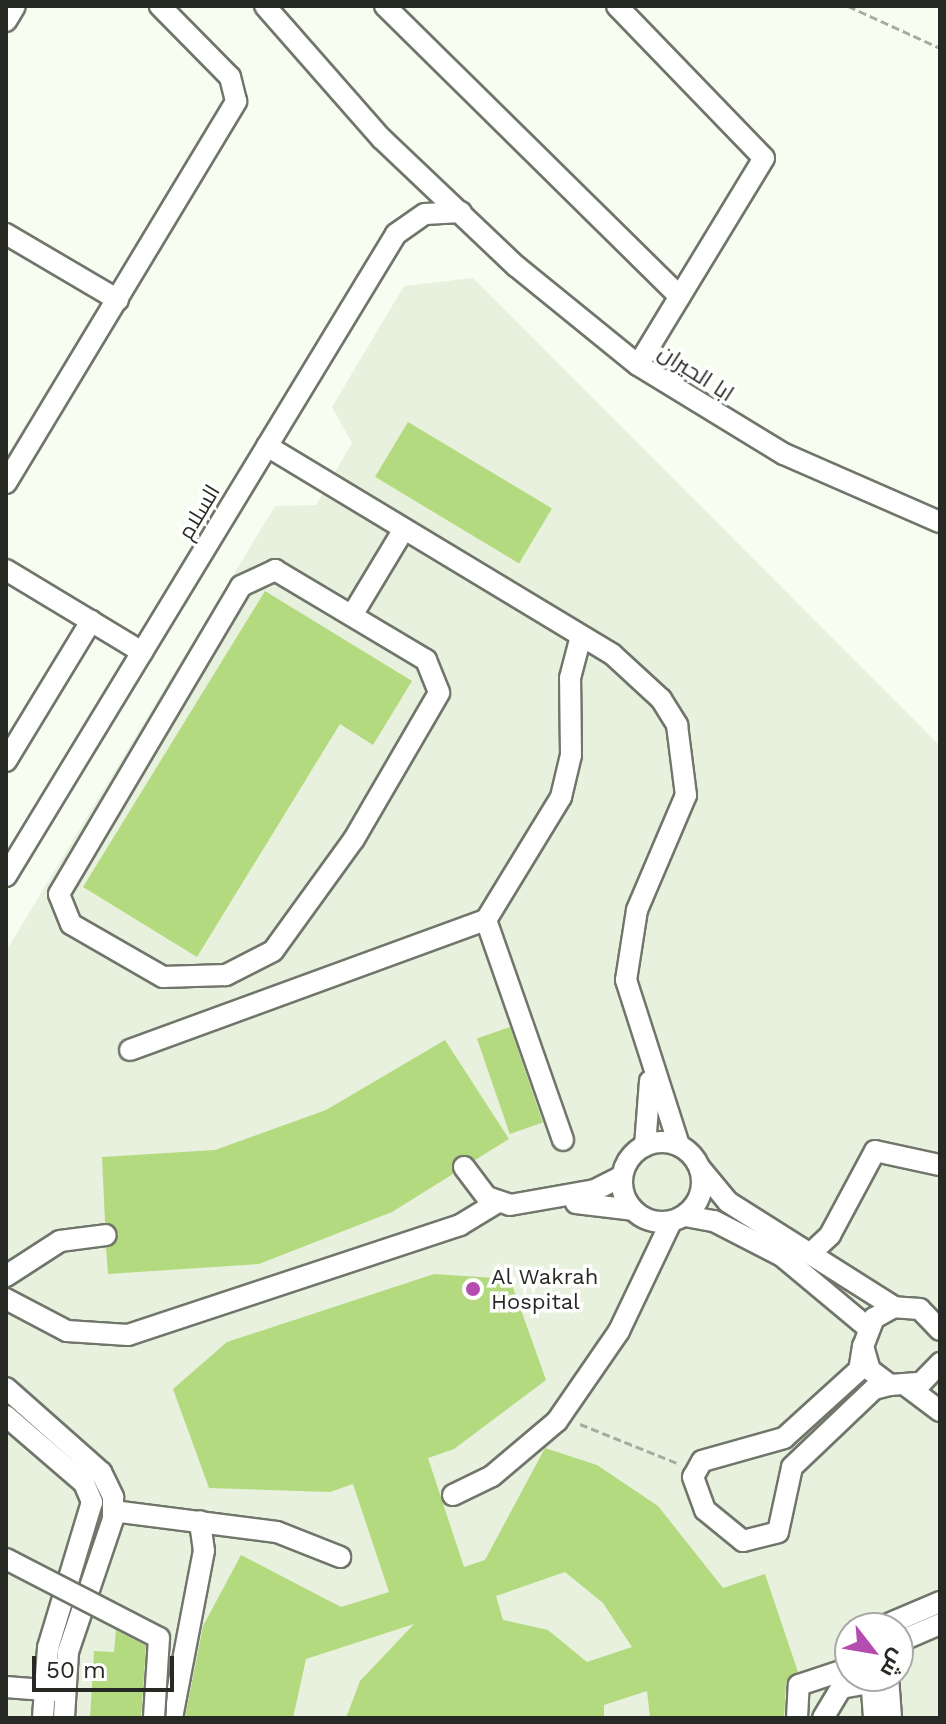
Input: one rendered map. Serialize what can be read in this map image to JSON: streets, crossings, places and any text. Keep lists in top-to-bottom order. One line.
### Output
{"streets":{"street":["ابا الحيران","السلام"]},"crossings":[["ابا الحيران","السلام"]],"places":["Al Wakrah Hospital"],"scale_bar":"50 m","north":"bottom right"}
